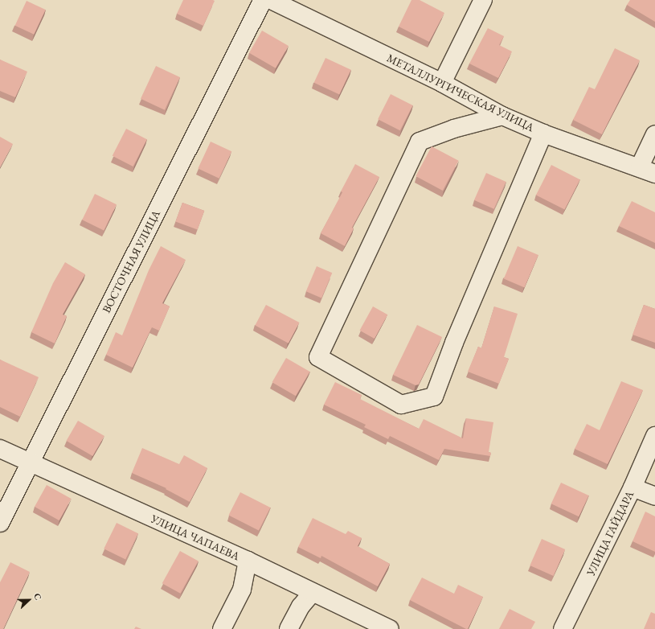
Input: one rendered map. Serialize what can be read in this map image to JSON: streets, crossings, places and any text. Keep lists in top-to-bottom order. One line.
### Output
{"streets":{"street":["МЕТАЛЛУРГИЧЕСКАЯ УЛИЦА","ВОСТОЧНАЯ УЛИЦА","УЛИЦА ГАЙДАРА","УЛИЦА ЧАПАЕВА"]},"crossings":[["ВОСТОЧНАЯ УЛИЦА","УЛИЦА ЧАПАЕВА"]],"north":"right"}
